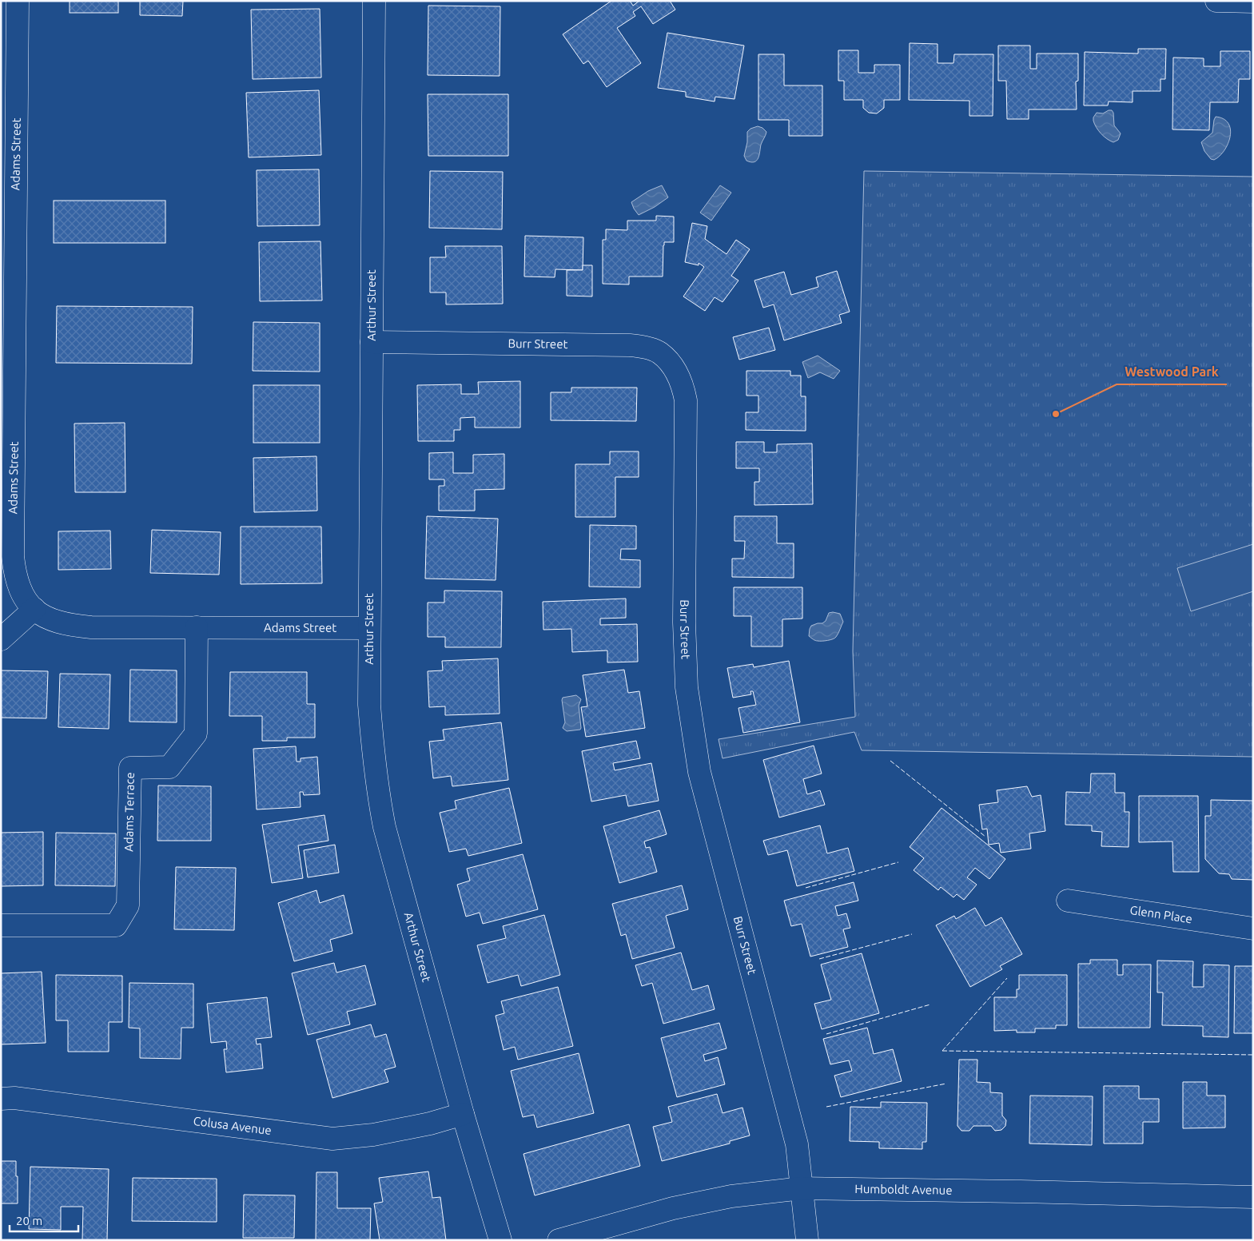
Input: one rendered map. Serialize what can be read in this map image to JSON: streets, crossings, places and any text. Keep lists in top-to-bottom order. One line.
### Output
{"streets":{"street":["Adams Street","Arthur Street","Burr Street","Adams Terrace","Glenn Place","Colusa Avenue","Humboldt Avenue"]},"crossings":[["Adams Street","Arthur Street"],["Adams Street","Adams Terrace"],["Arthur Street","Burr Street"],["Arthur Street","Colusa Avenue"],["Burr Street","Humboldt Avenue"]],"places":["Westwood Park"],"scale_bar":"20 m"}
